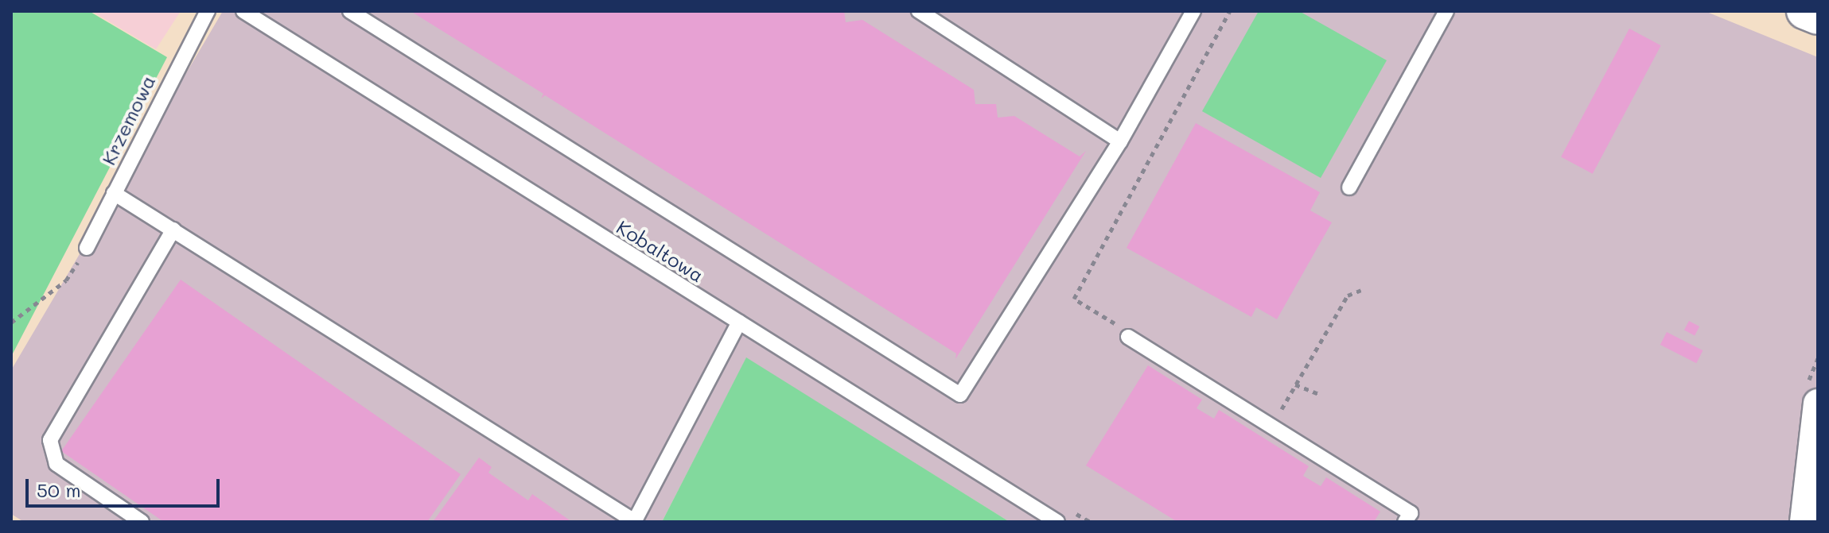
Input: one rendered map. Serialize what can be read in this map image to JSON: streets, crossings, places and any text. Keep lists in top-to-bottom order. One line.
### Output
{"streets":{"lane":["Krzemowa","Kobaltowa"]},"scale_bar":"50 m"}
